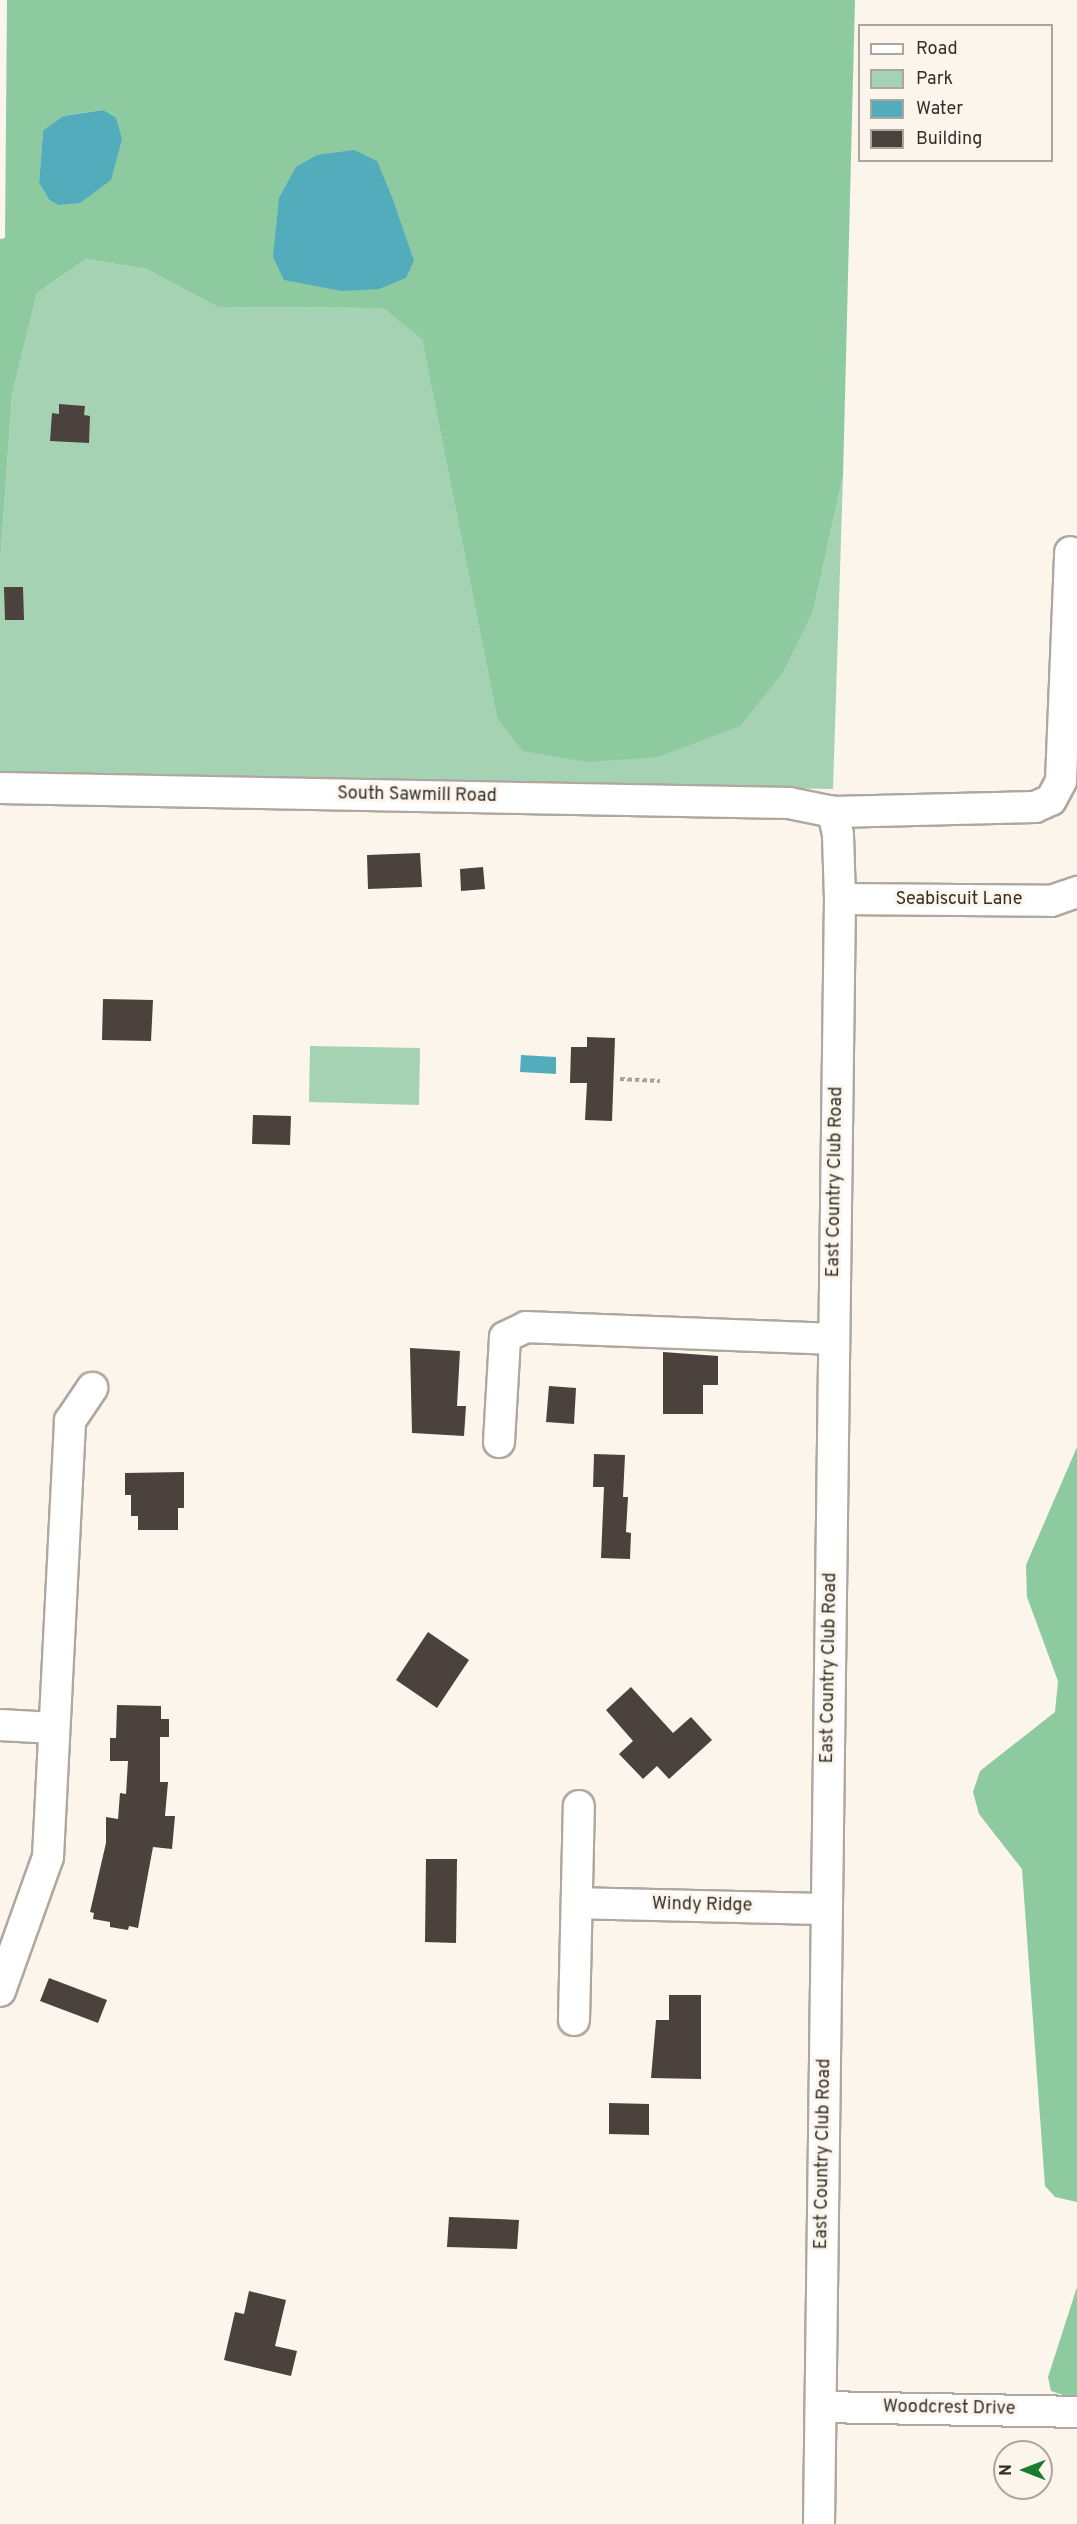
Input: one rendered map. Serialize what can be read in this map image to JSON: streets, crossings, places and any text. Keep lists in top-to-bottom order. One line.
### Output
{"streets":{"street":["South Sawmill Road","Seabiscuit Lane","East Country Club Road","Windy Ridge","Woodcrest Drive"]},"crossings":[["South Sawmill Road","East Country Club Road"],["Seabiscuit Lane","East Country Club Road"],["East Country Club Road","Windy Ridge"],["East Country Club Road","Woodcrest Drive"]],"legend":["Road","Park","Water","Building"],"north":"left"}
